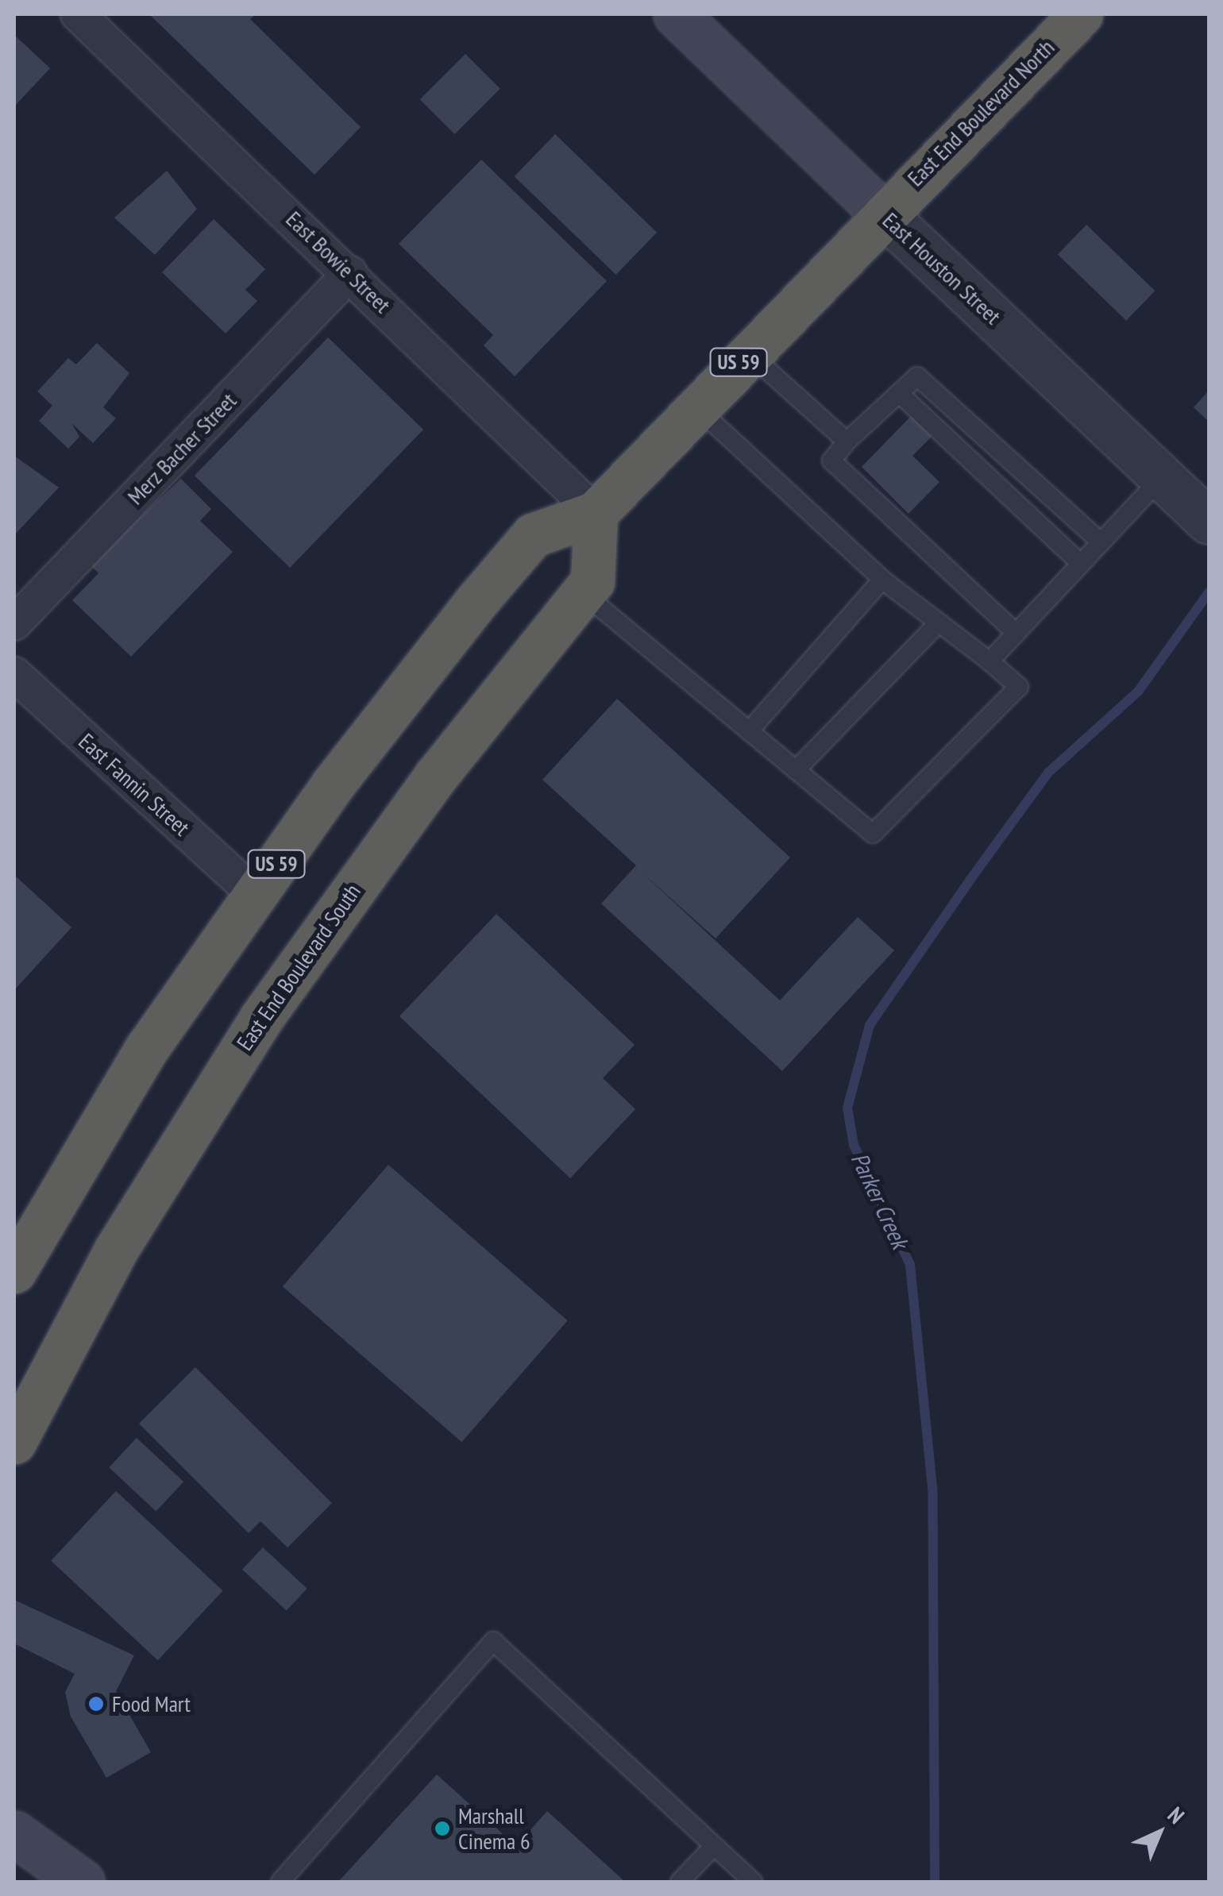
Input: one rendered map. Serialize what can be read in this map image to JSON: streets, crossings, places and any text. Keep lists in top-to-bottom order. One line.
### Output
{"streets":{"highway":["East End Boulevard North","US 59","East End Boulevard South"],"main road":["East Houston Street"],"street":["East Bowie Street","Merz Bacher Street","East Fannin Street"]},"crossings":[["East End Boulevard North","East Houston Street"],["East End Boulevard North","US 59"],["East Bowie Street","US 59"],["East Bowie Street","Merz Bacher Street"],["East Bowie Street","East End Boulevard South"],["East Houston Street","US 59"],["US 59","East Fannin Street"],["US 59","East End Boulevard South"]],"water":["Parker Creek"],"places":["Food Mart","Marshall Cinema 6"],"north":"top right"}
